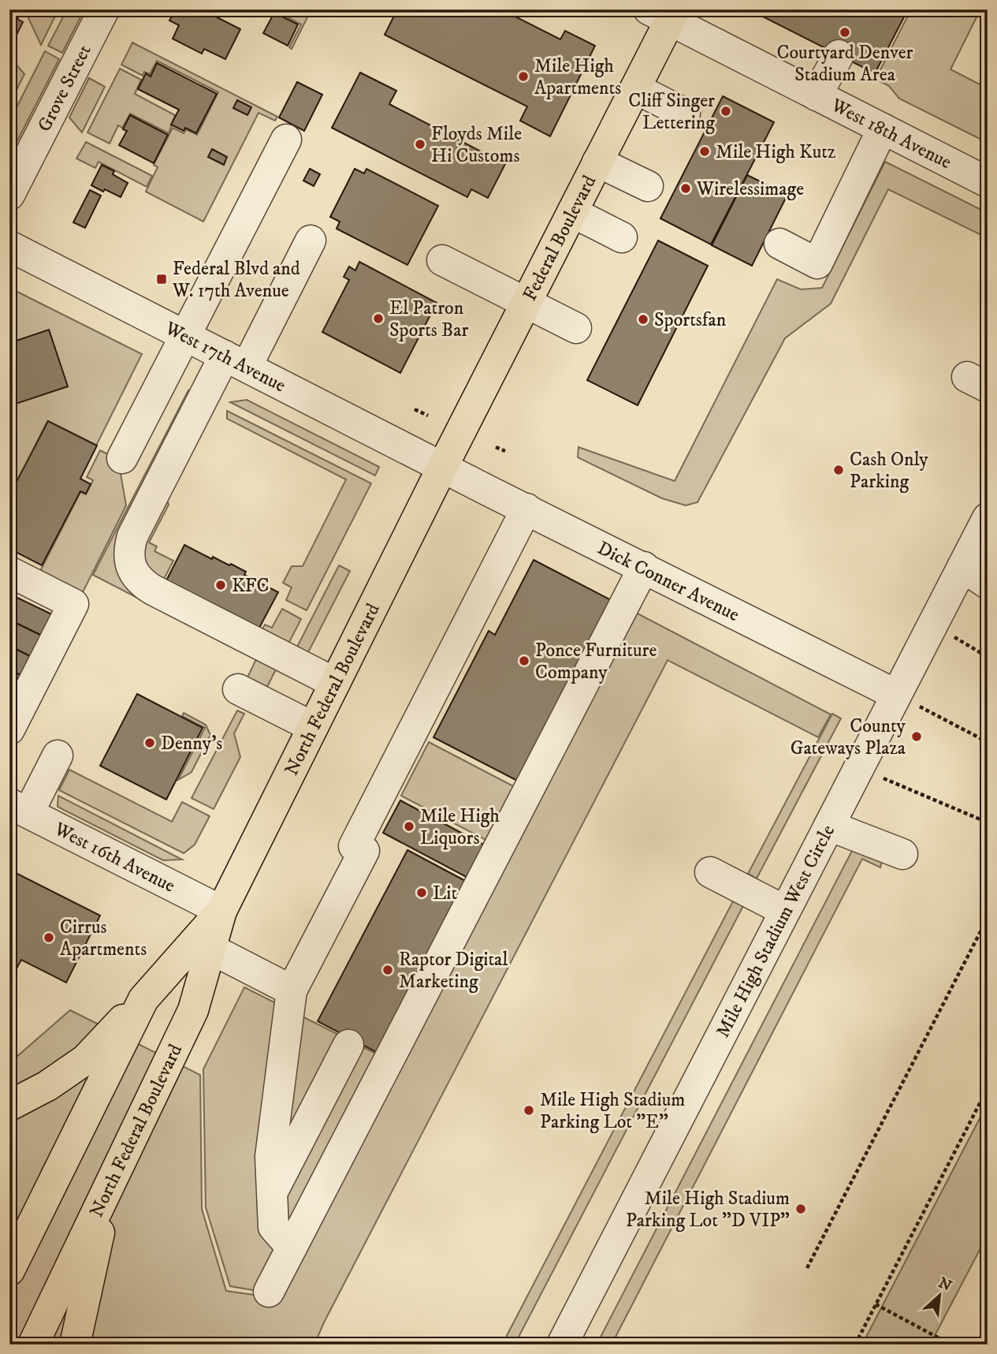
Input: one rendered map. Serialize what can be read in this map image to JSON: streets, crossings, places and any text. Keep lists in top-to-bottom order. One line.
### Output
{"streets":{"main road":["Federal Boulevard","North Federal Boulevard"],"street":["Grove Street","West 18th Avenue","West 17th Avenue","Dick Conner Avenue","West 16th Avenue","Mile High Stadium West Circle"]},"crossings":[["West 18th Avenue","Federal Boulevard"],["Federal Boulevard","West 17th Avenue"],["Federal Boulevard","Dick Conner Avenue"],["Federal Boulevard","North Federal Boulevard"],["West 17th Avenue","Dick Conner Avenue"],["West 17th Avenue","North Federal Boulevard"],["Dick Conner Avenue","North Federal Boulevard"],["Dick Conner Avenue","Mile High Stadium West Circle"],["North Federal Boulevard","West 16th Avenue"]],"places":{"other":["Courtyard Denver Stadium Area","Mile High Apartments","Cliff Singer Lettering","Floyds Mile Hi Customs","Mile High Kutz","Wirelessimage","El Patron Sports Bar","Sportsfan","Cash Only Parking","KFC","Ponce Furniture Company","County Gateways Plaza","Denny's","Mile High Liquors","Lit","Cirrus Apartments","Raptor Digital Marketing","Mile High Stadium Parking Lot \"E\"","Mile High Stadium Parking Lot \"D VIP\""],"transit":["Federal Blvd and W. 17th Avenue"]},"north":"top right"}
